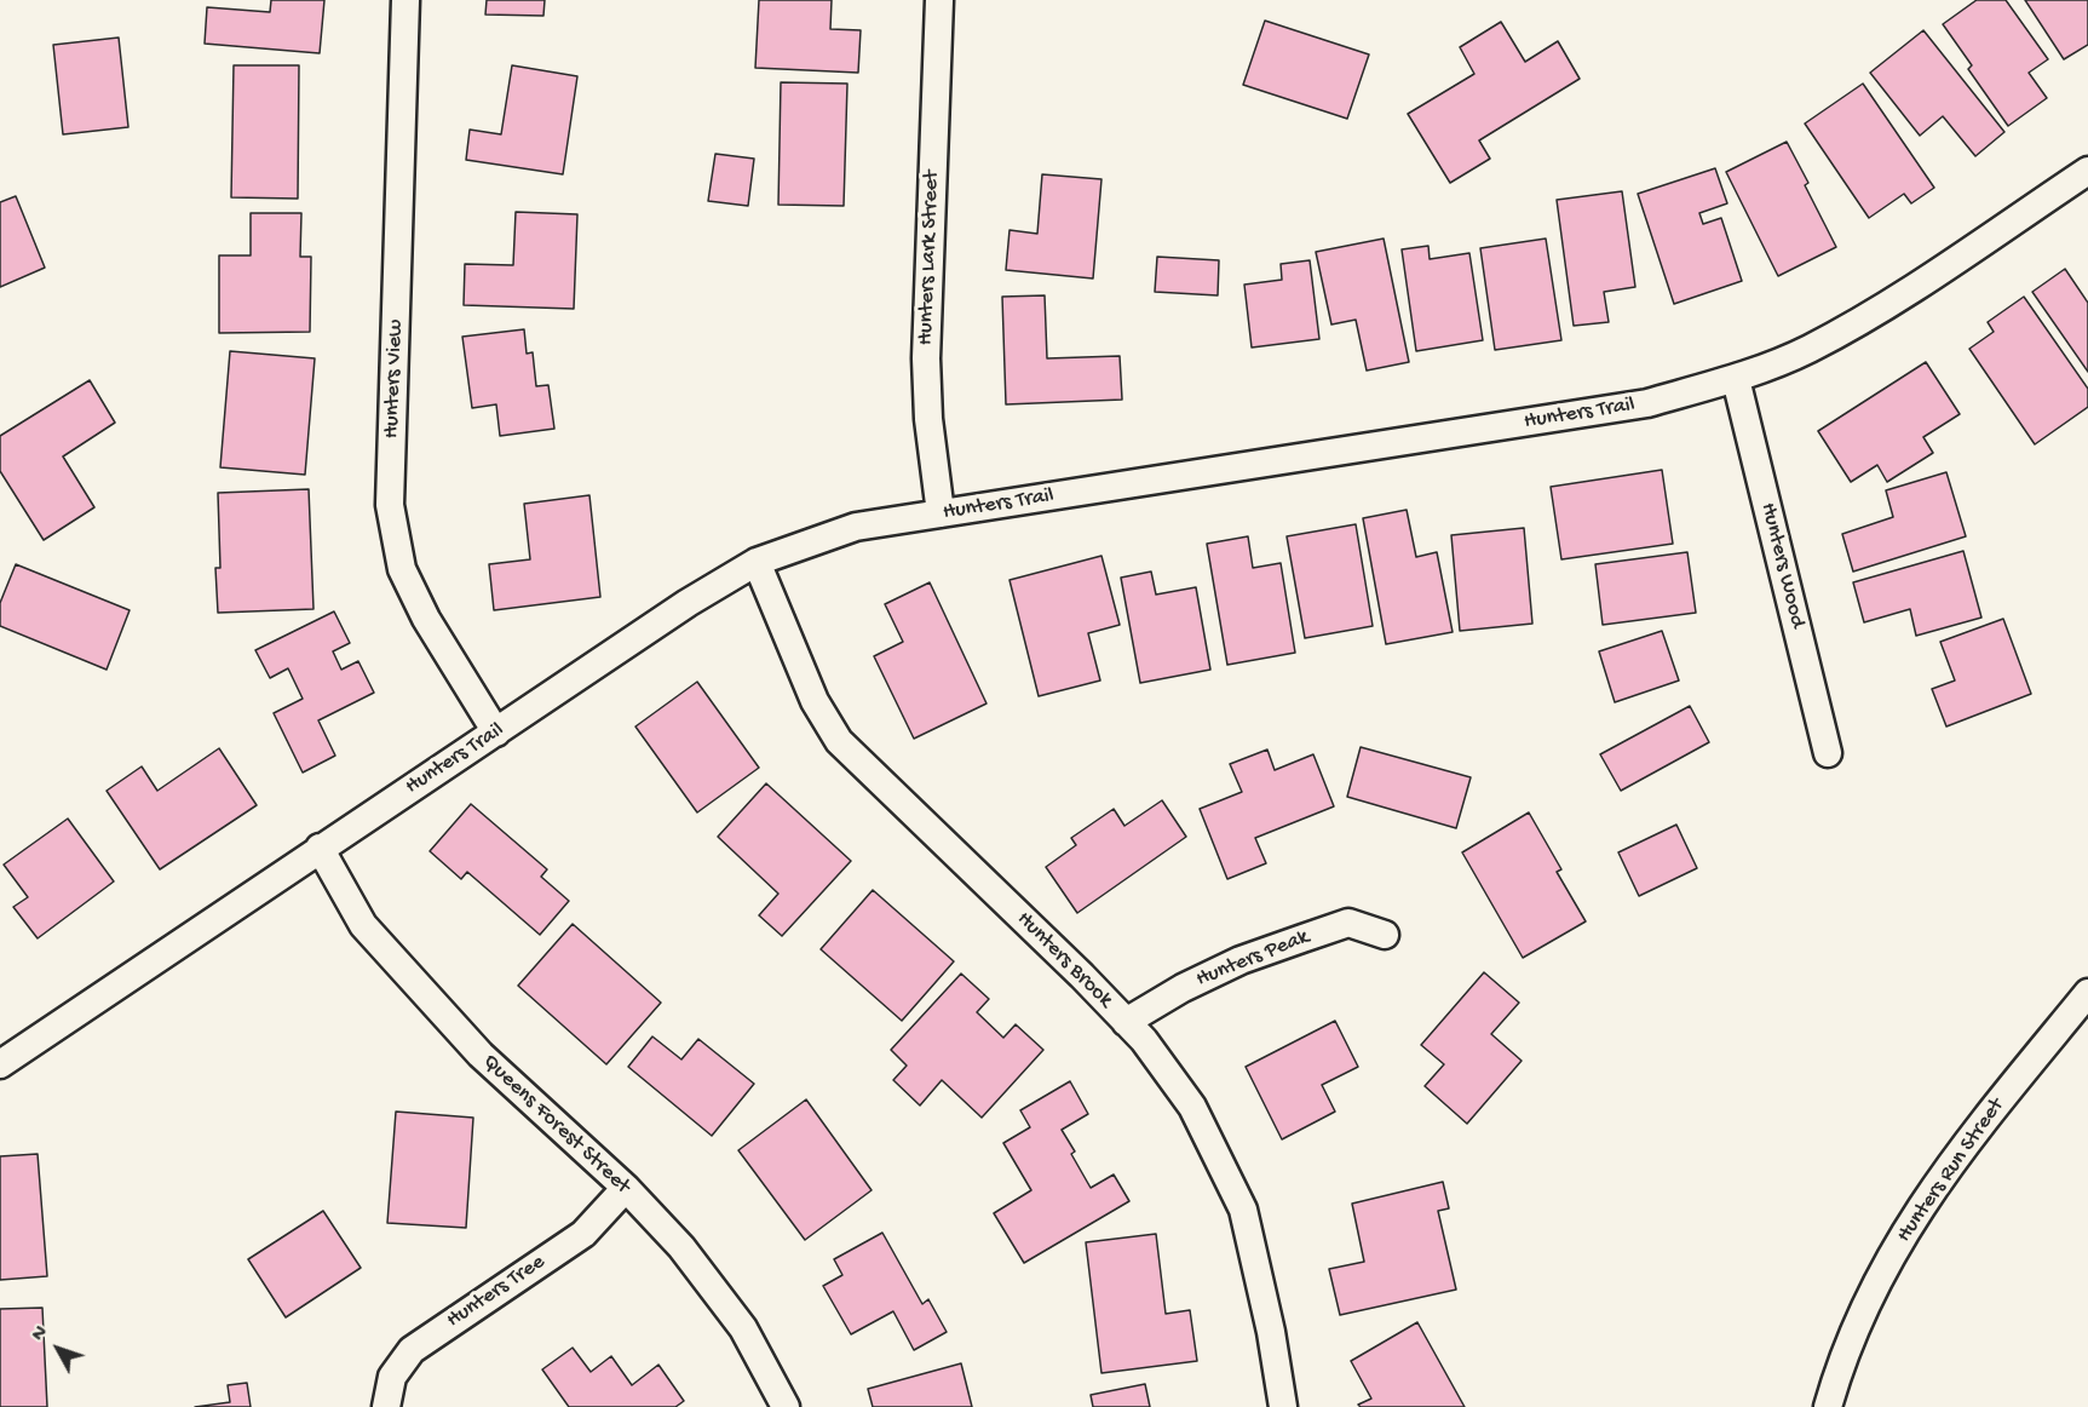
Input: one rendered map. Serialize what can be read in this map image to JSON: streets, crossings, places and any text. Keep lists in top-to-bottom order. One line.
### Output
{"streets":{"street":["Hunters Lark Street","Hunters View","Hunters Trail","Hunters Wood","Hunters Peak","Hunters Brook","Queens Forest Street","Hunters Run Street","Hunters Tree"]},"crossings":[["Hunters Lark Street","Hunters Trail"],["Hunters View","Hunters Trail"],["Hunters Trail","Hunters Wood"],["Hunters Trail","Hunters Brook"],["Hunters Trail","Queens Forest Street"],["Hunters Peak","Hunters Brook"],["Queens Forest Street","Hunters Tree"]],"north":"top left"}
